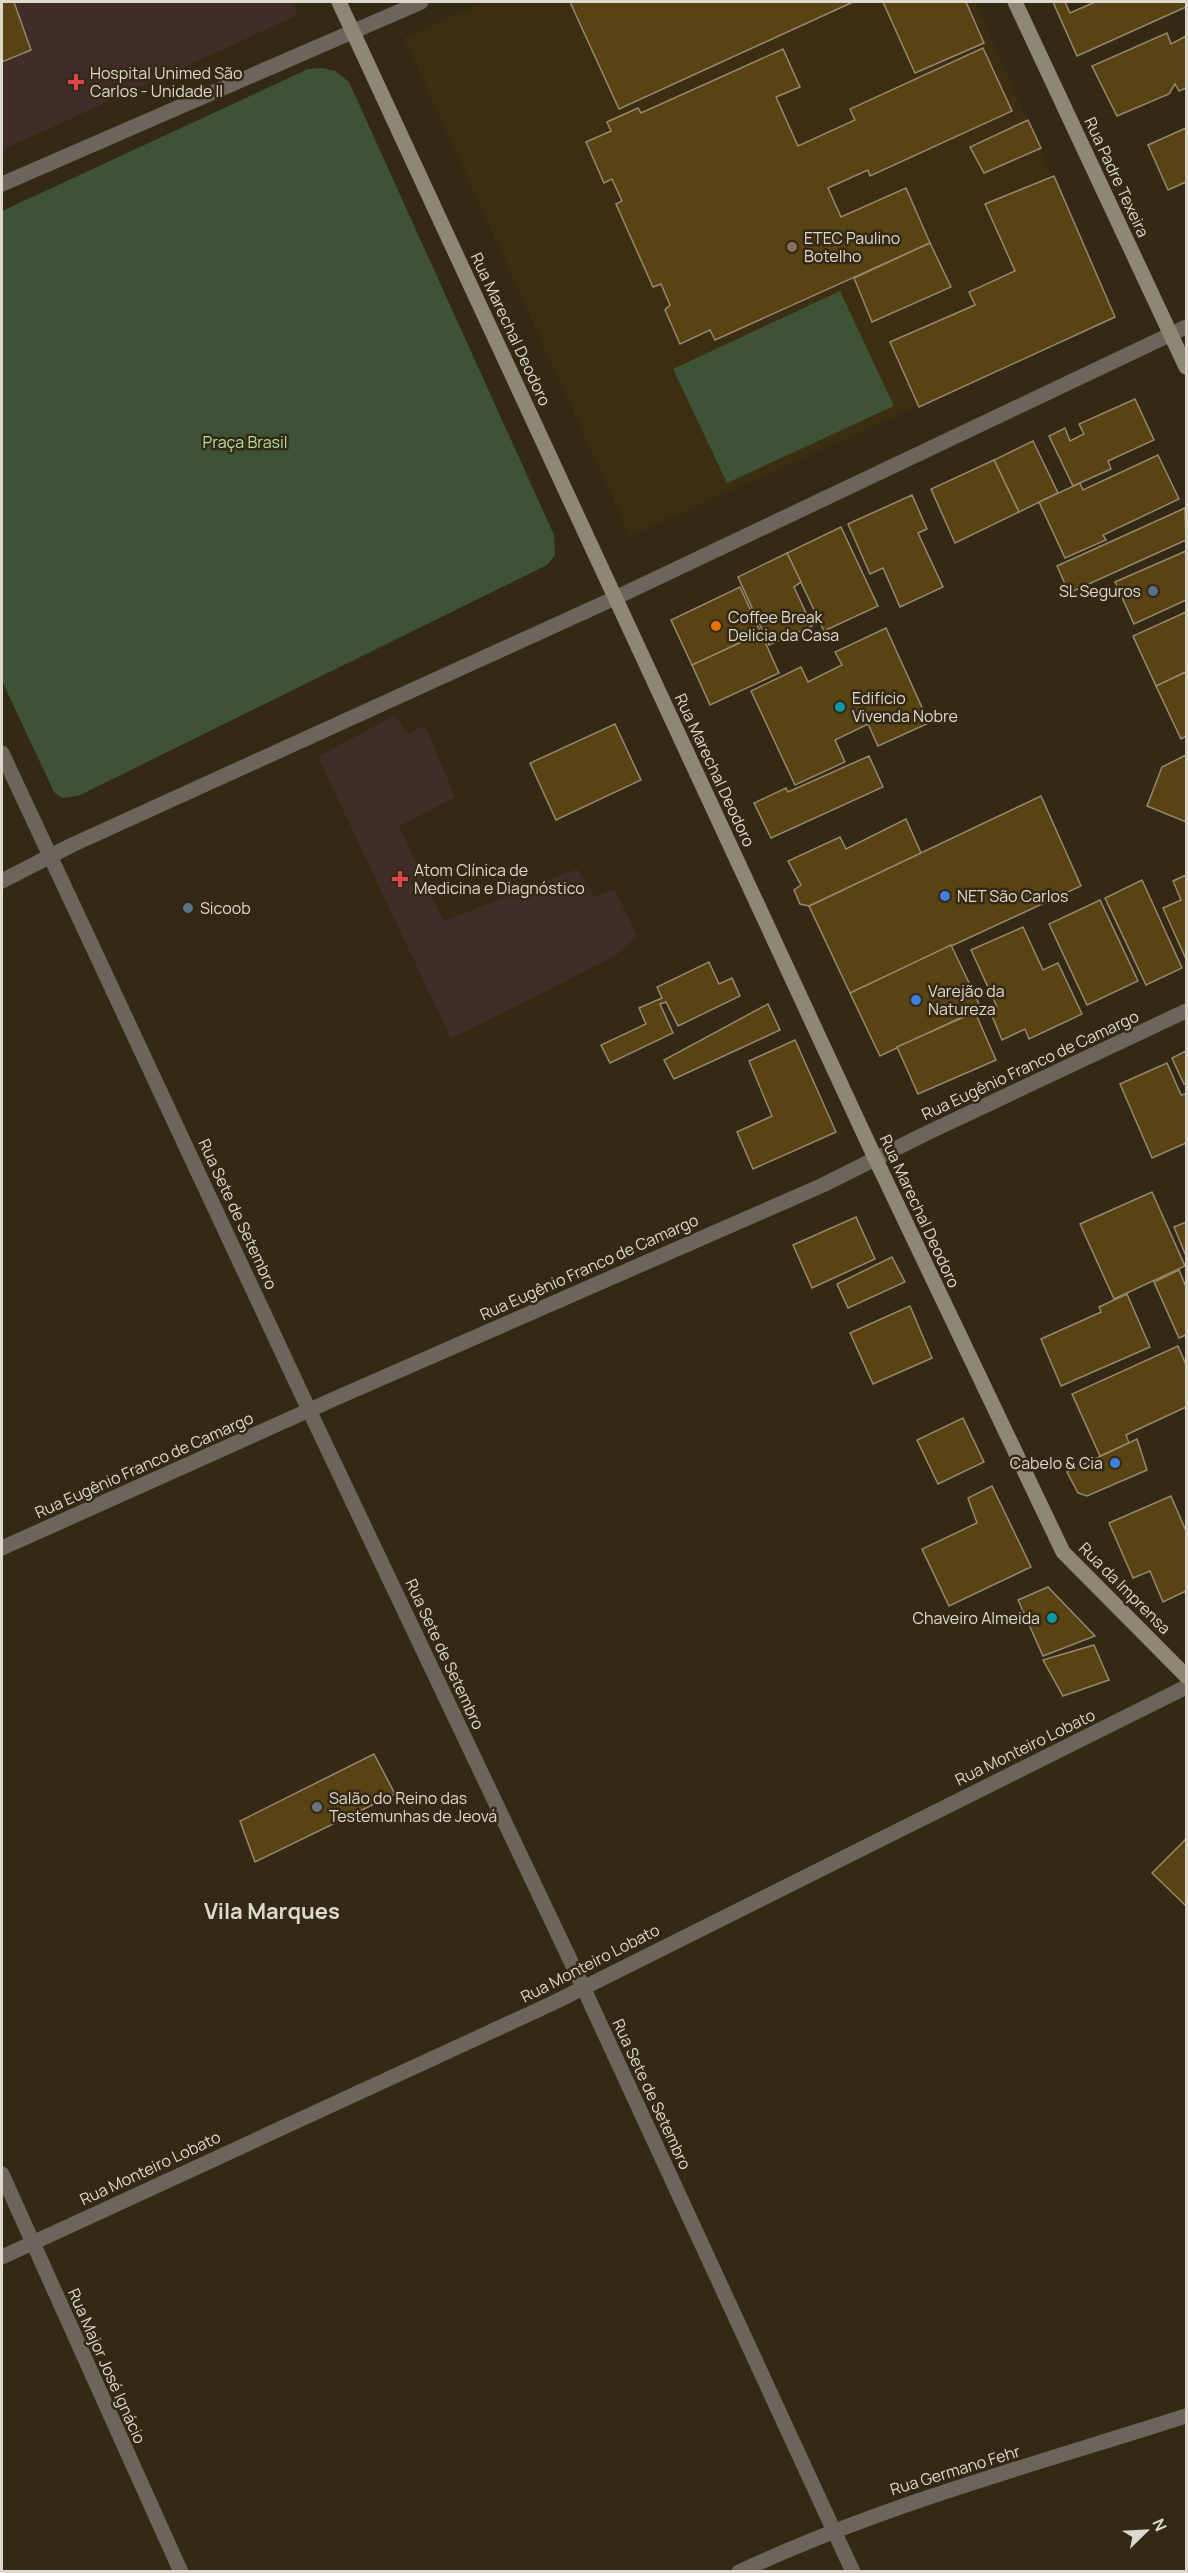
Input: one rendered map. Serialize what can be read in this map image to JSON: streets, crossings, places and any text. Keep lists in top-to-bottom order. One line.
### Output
{"streets":{"main road":["Rua Padre Texeira","Rua Marechal Deodoro","Rua da Imprensa"],"street":["Rua Eugênio Franco de Camargo","Rua Sete de Setembro","Rua Monteiro Lobato","Rua Major José Ignácio","Rua Germano Fehr"]},"crossings":[["Rua Marechal Deodoro","Rua Eugênio Franco de Camargo"],["Rua Marechal Deodoro","Rua da Imprensa"],["Rua Eugênio Franco de Camargo","Rua Sete de Setembro"],["Rua Sete de Setembro","Rua Monteiro Lobato"],["Rua Sete de Setembro","Rua Germano Fehr"],["Rua Monteiro Lobato","Rua Major José Ignácio"]],"districts":["Vila Marques"],"parks":["Praça Brasil"],"places":{"health":["Hospital Unimed São Carlos - Unidade II","Atom Clínica de Medicina e Diagnóstico"],"other":["ETEC Paulino Botelho","SL Seguros","Coffee Break Delicia da Casa","Edifício Vivenda Nobre","NET São Carlos","Sicoob","Varejão da Natureza","Cabelo & Cia","Chaveiro Almeida","Salão do Reino das Testemunhas de Jeová"]},"north":"top right"}
